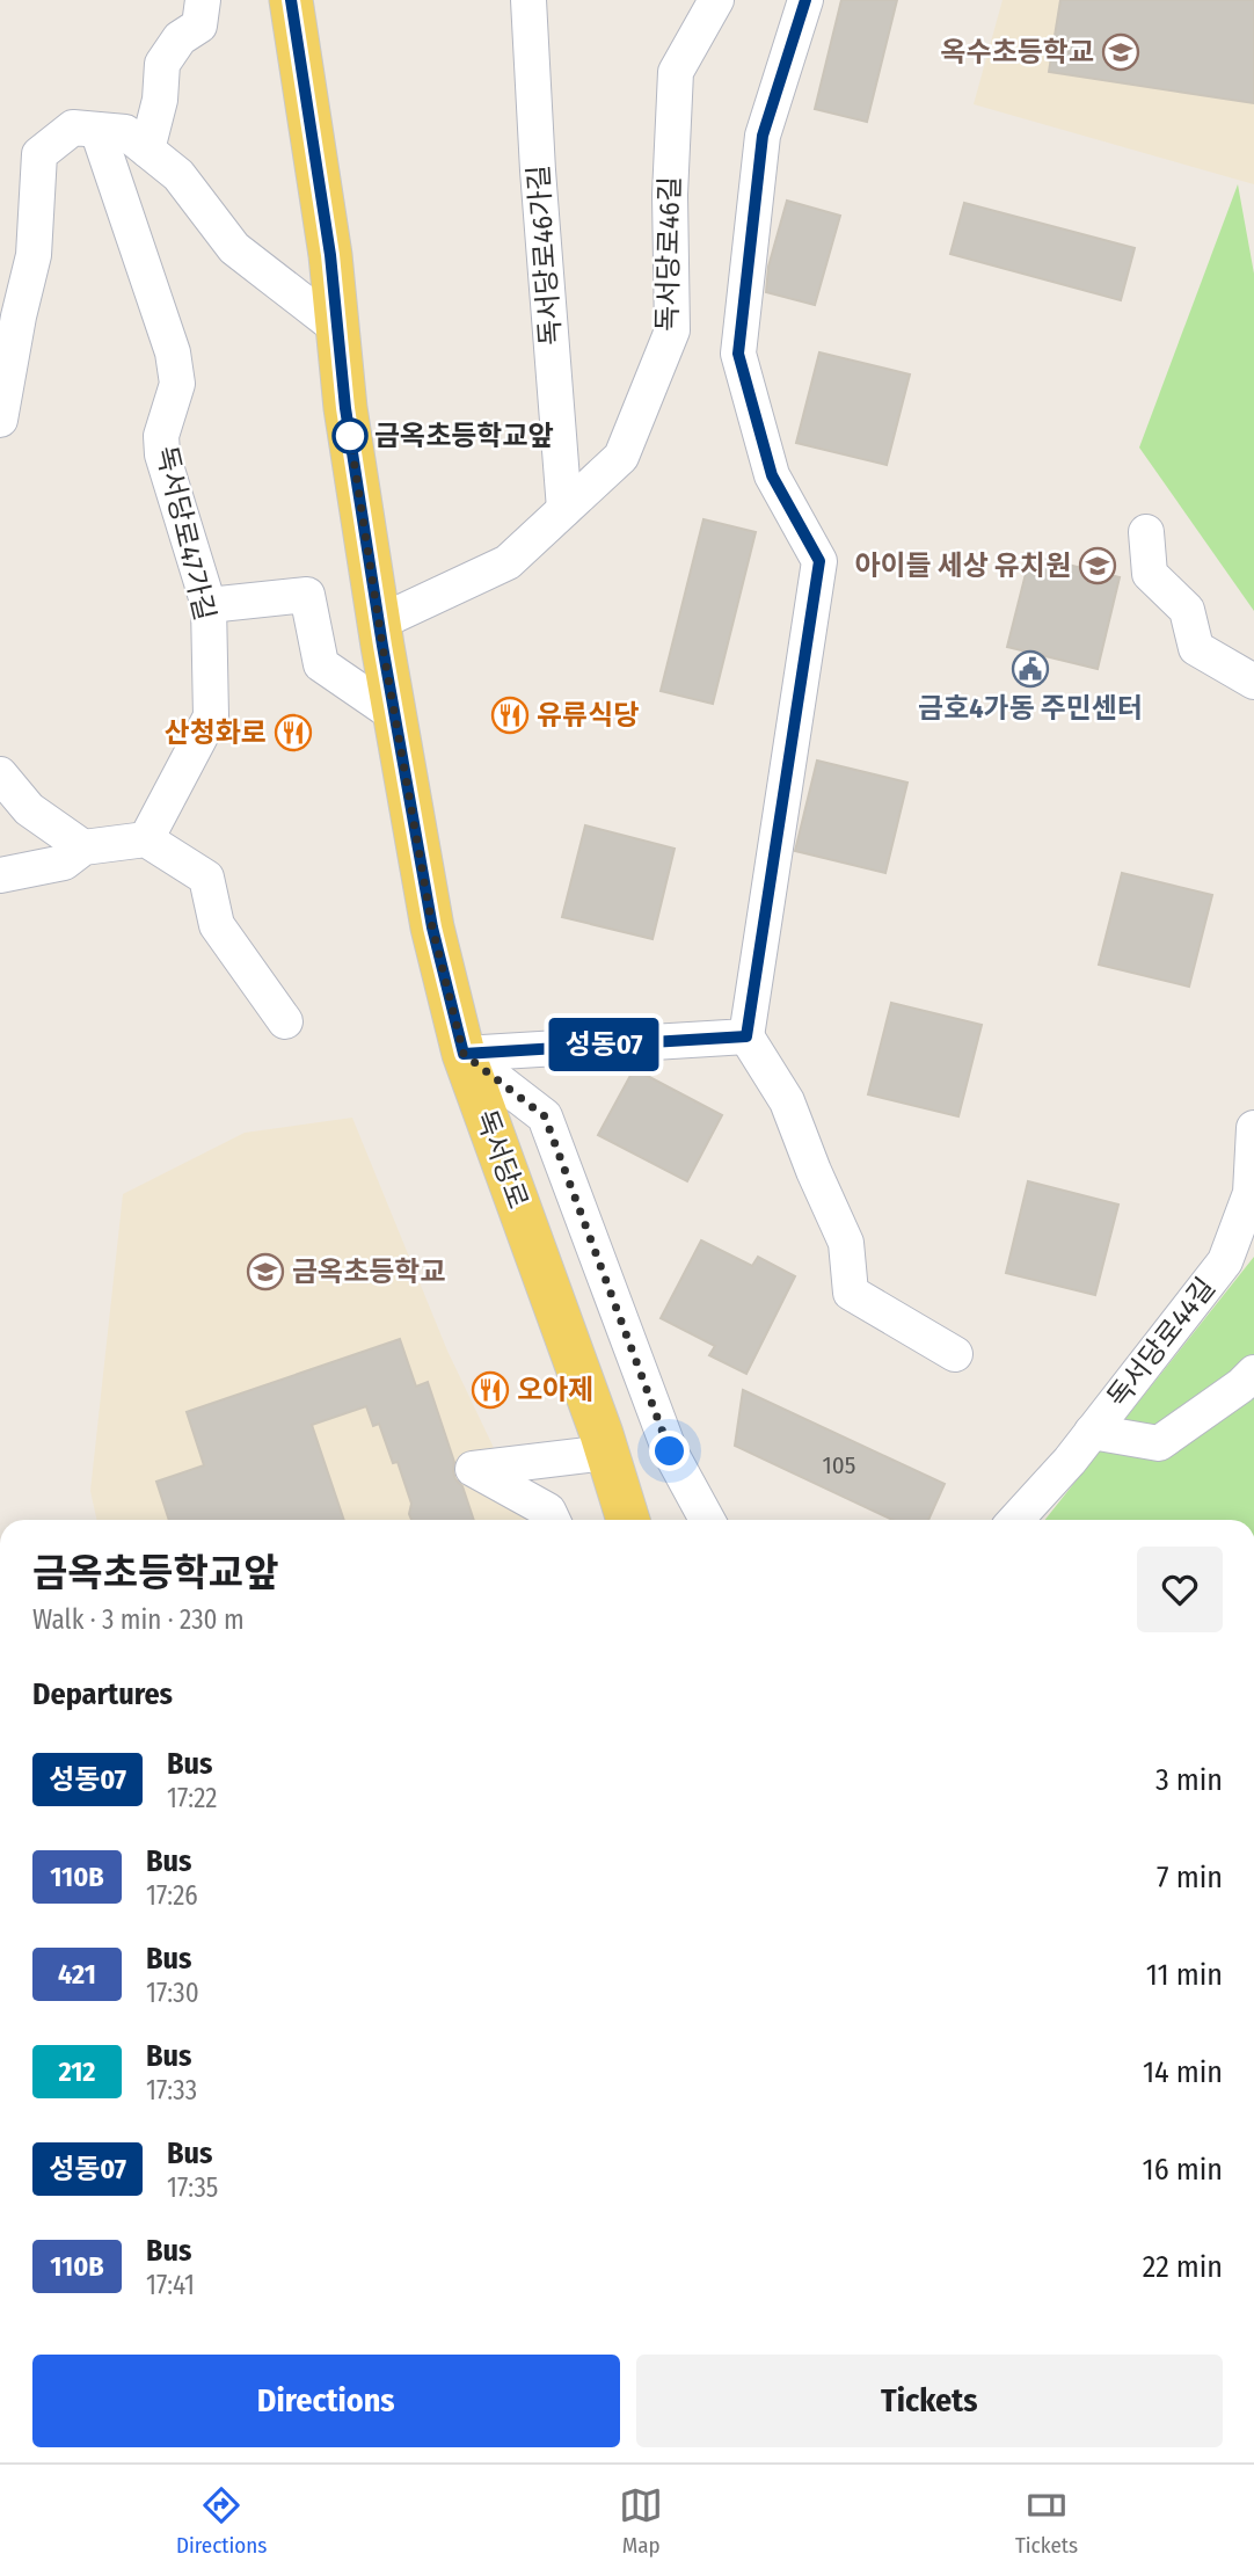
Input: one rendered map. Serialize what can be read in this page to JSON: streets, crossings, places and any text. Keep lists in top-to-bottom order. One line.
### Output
{"streets":{"main road":["독서당로"],"street":["독서당로46길","독서당로46가길","독서당로47가길","독서당로44길"]},"crossings":[["독서당로46길","독서당로46가길"],["독서당로46길","독서당로"]],"places":{"school or university":["옥수초등학교","아이들 세상 유치원","금옥초등학교"],"other":["금옥초등학교앞"],"public building":["금호4가동 주민센터"],"restaurant":["유류식당","산청화로","오아제"]},"lines":["bus line 성동07"],"house_numbers":["105"],"page":{"on_map":"성동07","heading":[["금옥초등학교앞","Walk · 3 min · 230 m"],"Departures"],"list":[{"mark":"성동07","name":"Bus","note":"17:22","value":"3 min"},{"mark":"110B","name":"Bus","note":"17:26","value":"7 min"},{"mark":"421","name":"Bus","note":"17:30","value":"11 min"},{"mark":"212","name":"Bus","note":"17:33","value":"14 min"},{"mark":"성동07","name":"Bus","note":"17:35","value":"16 min"},{"mark":"110B","name":"Bus","note":"17:41","value":"22 min"}],"buttons":["Directions","Tickets"],"tabs":["Directions","Map","Tickets"]}}
